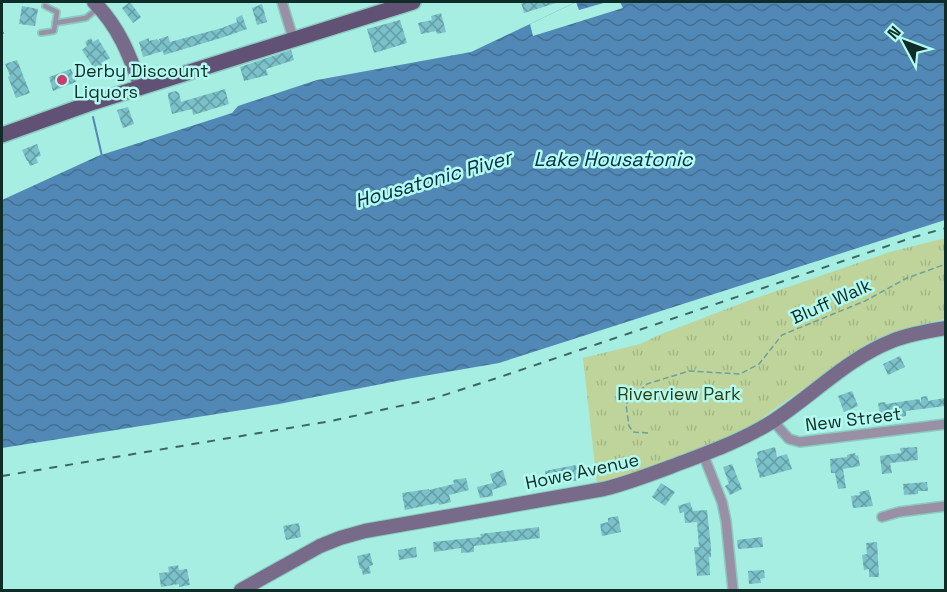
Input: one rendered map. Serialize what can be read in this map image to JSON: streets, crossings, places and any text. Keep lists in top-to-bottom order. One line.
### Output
{"streets":{"main road":["Howe Avenue"],"street":["New Street"],"path":["Bluff Walk"]},"crossings":[["New Street","Howe Avenue"]],"water":["Lake Housatonic","Housatonic River"],"parks":["Riverview Park"],"places":["Derby Discount Liquors"],"north":"top left"}
